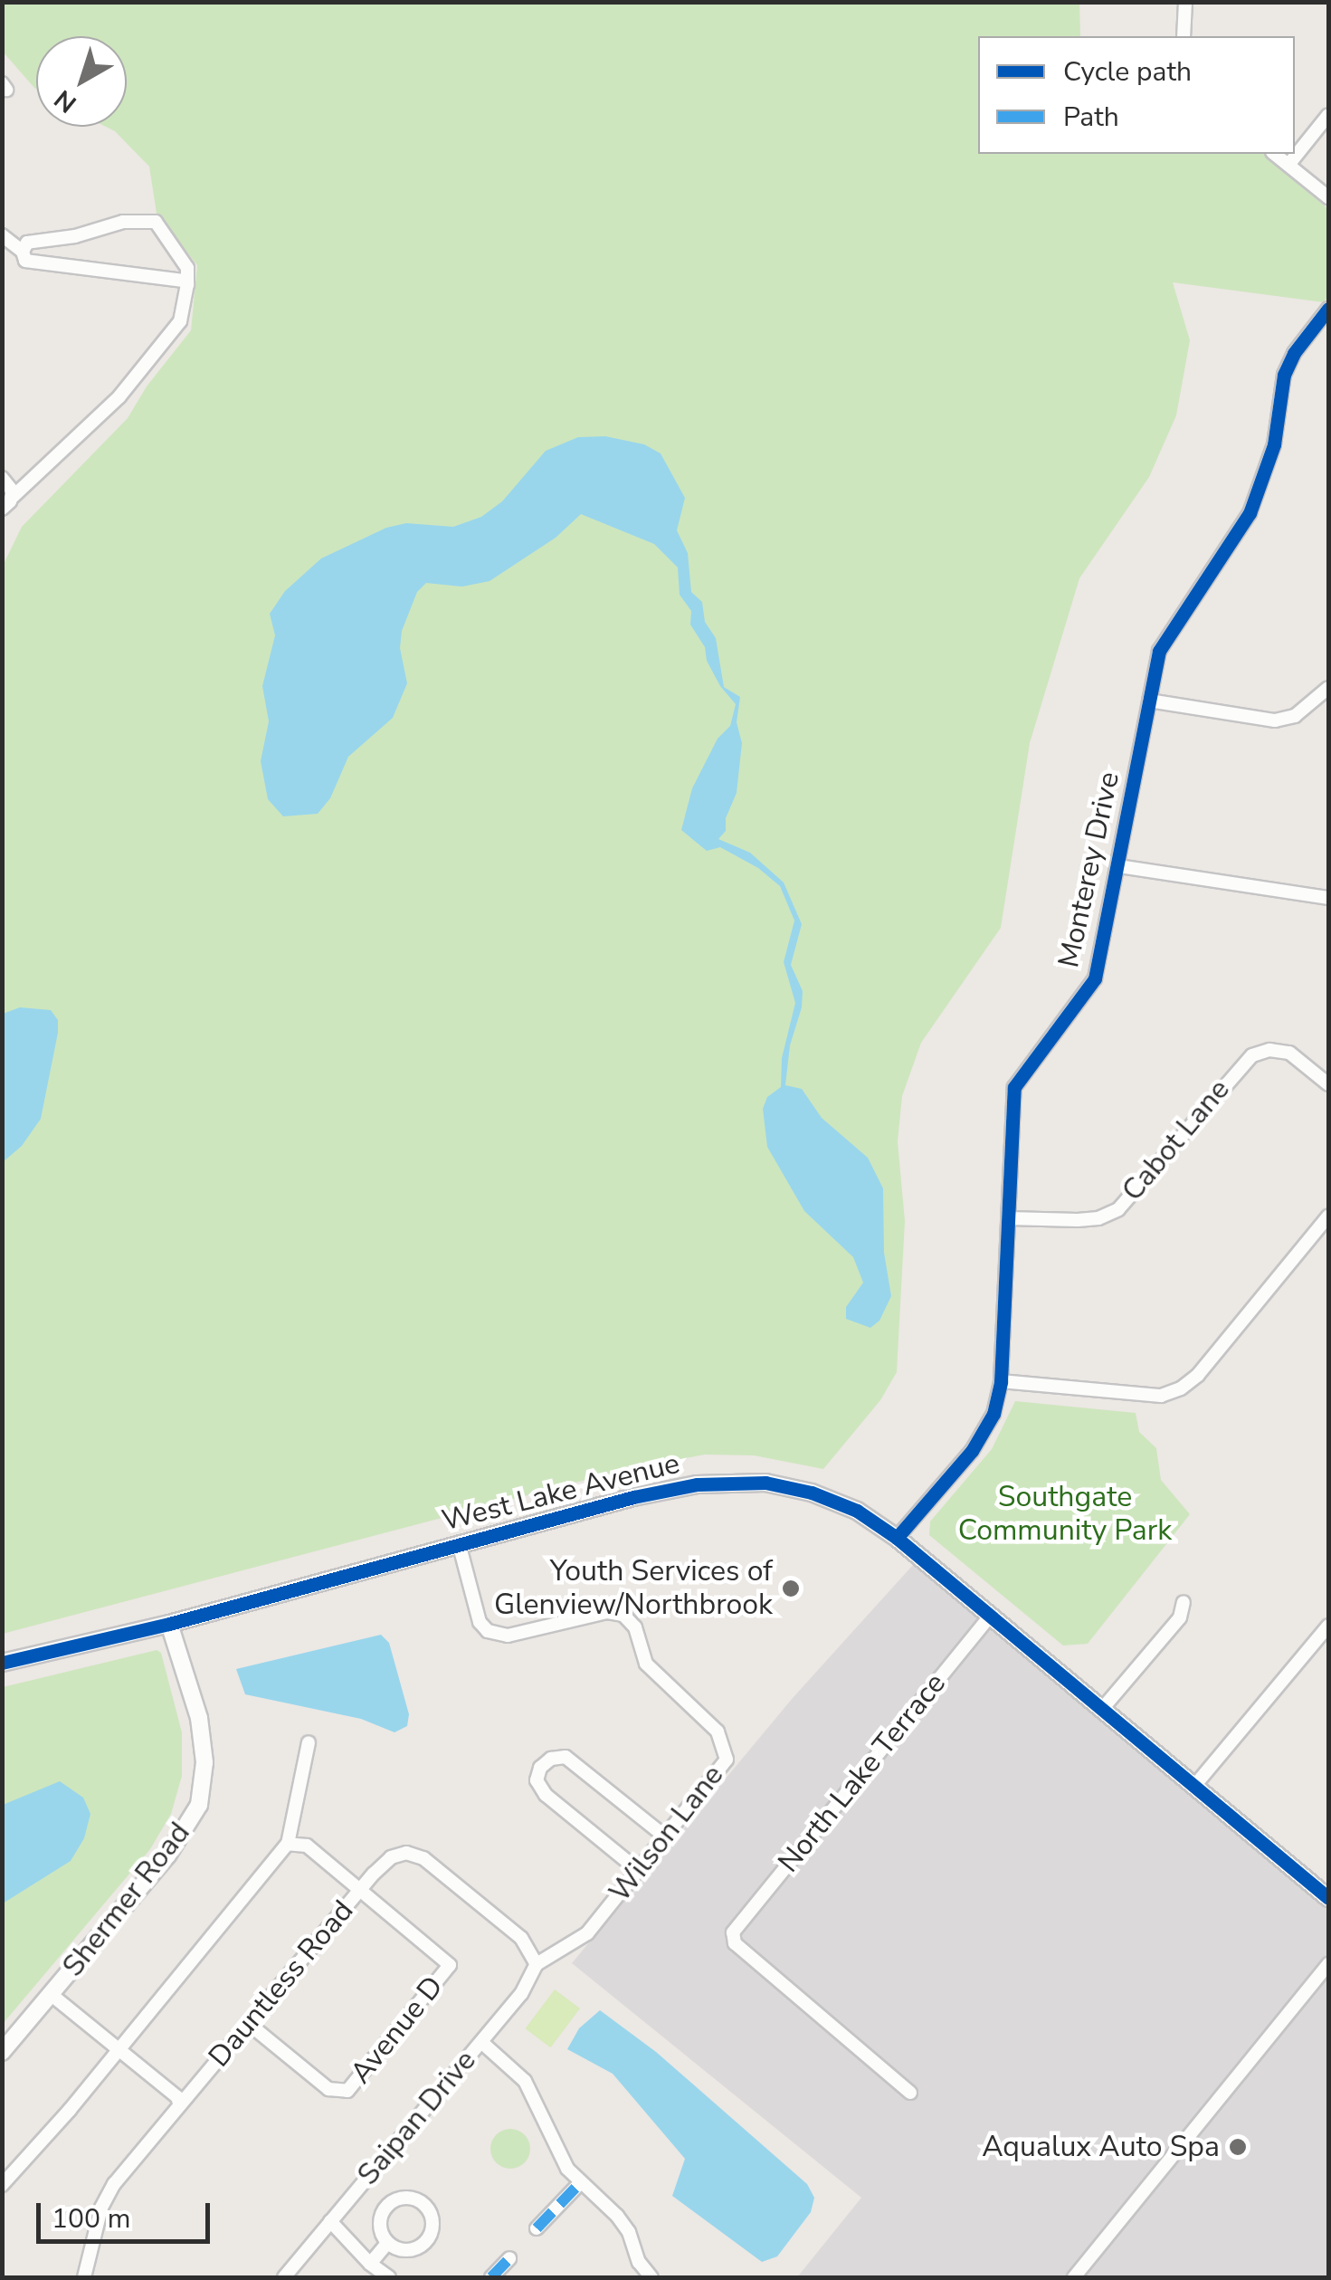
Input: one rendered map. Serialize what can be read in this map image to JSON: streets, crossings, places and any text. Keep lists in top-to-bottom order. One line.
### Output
{"streets":{"street":["Monterey Drive","Cabot Lane","West Lake Avenue","North Lake Terrace","Wilson Lane","Shermer Road","Dauntless Road","Avenue D","Saipan Drive"]},"crossings":[["Monterey Drive","Cabot Lane"],["Monterey Drive","West Lake Avenue"],["West Lake Avenue","North Lake Terrace"],["West Lake Avenue","Wilson Lane"],["West Lake Avenue","Shermer Road"],["Wilson Lane","Dauntless Road"],["Wilson Lane","Saipan Drive"],["Dauntless Road","Avenue D"],["Dauntless Road","Saipan Drive"]],"parks":["Southgate Community Park"],"places":["Youth Services of Glenview/Northbrook","Aqualux Auto Spa"],"legend":["Cycle path","Path"],"scale_bar":"100 m","north":"bottom left"}
